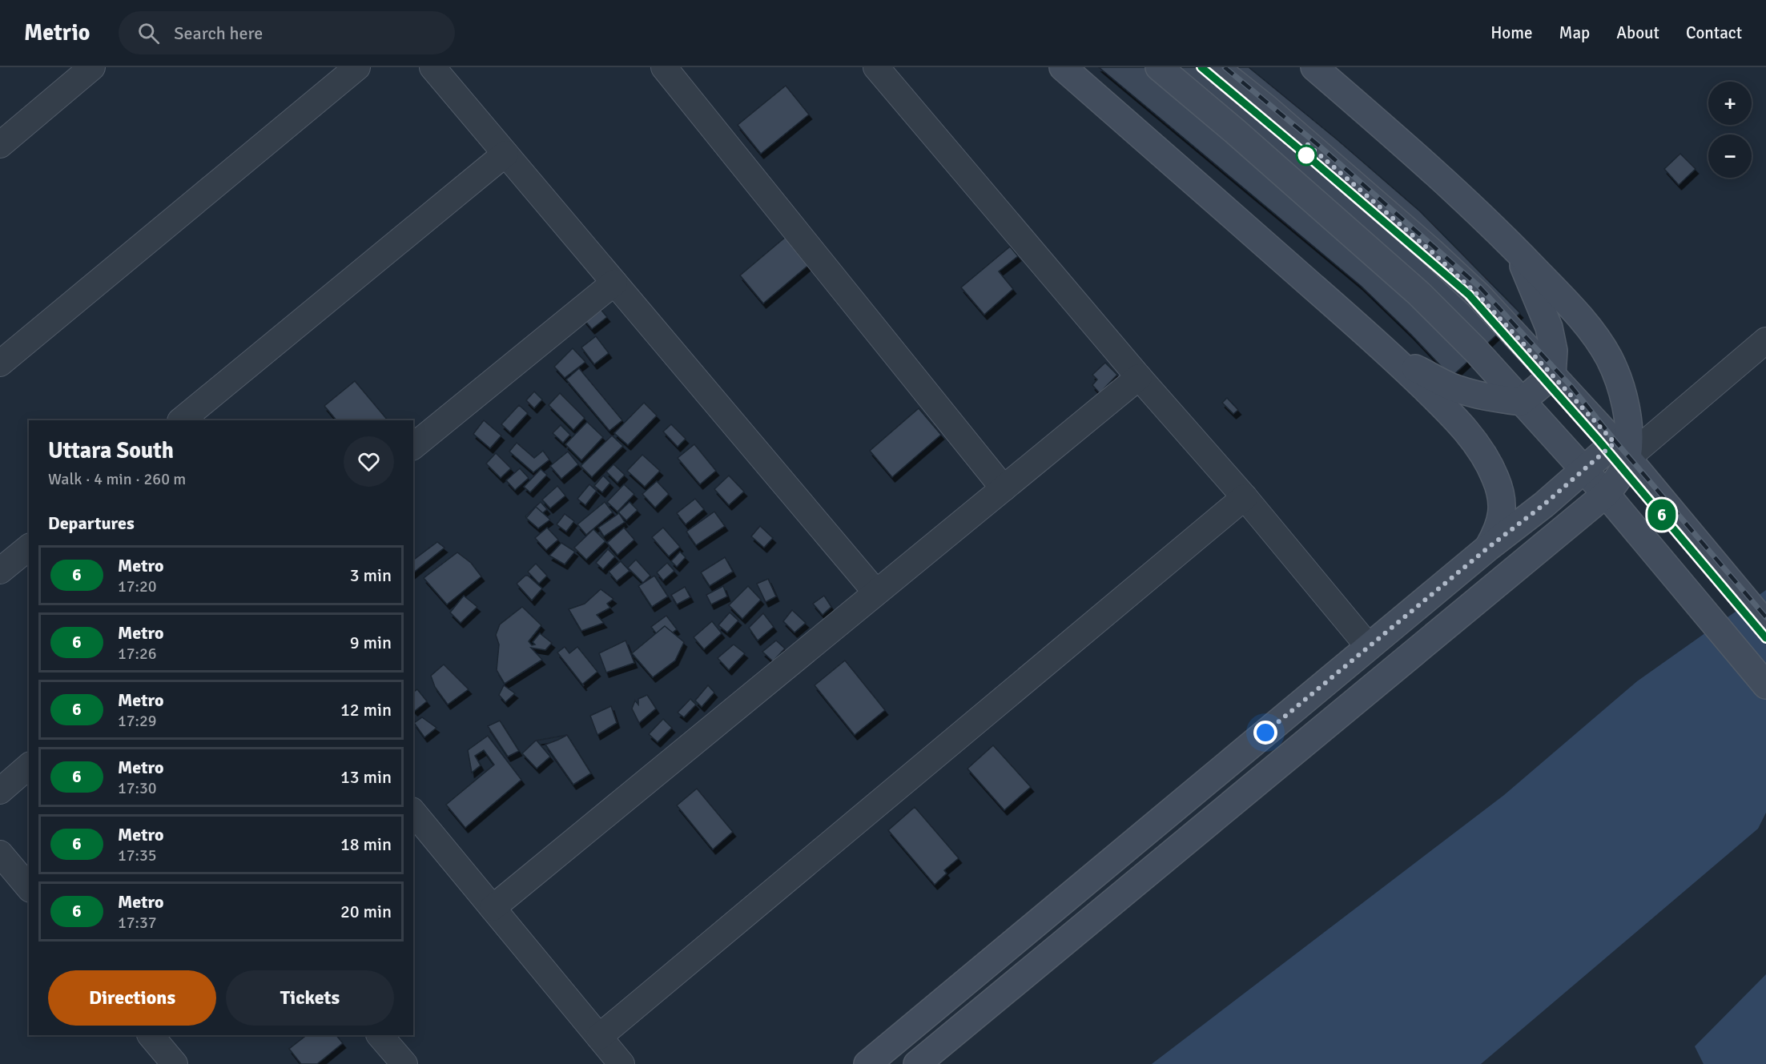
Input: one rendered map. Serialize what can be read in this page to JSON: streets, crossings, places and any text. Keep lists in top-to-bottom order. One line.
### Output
{"lines":["metro line 6"],"page":{"header":"Metrio","search":"Search here","nav":["Home","Map","About","Contact"],"on_map":"6","map_buttons":["+","−"],"heading":[["Uttara South","Walk · 4 min · 260 m"],"Departures"],"list":[{"mark":"6","name":"Metro","note":"17:20","value":"3 min"},{"mark":"6","name":"Metro","note":"17:26","value":"9 min"},{"mark":"6","name":"Metro","note":"17:29","value":"12 min"},{"mark":"6","name":"Metro","note":"17:30","value":"13 min"},{"mark":"6","name":"Metro","note":"17:35","value":"18 min"},{"mark":"6","name":"Metro","note":"17:37","value":"20 min"}],"buttons":["Directions","Tickets"]}}
